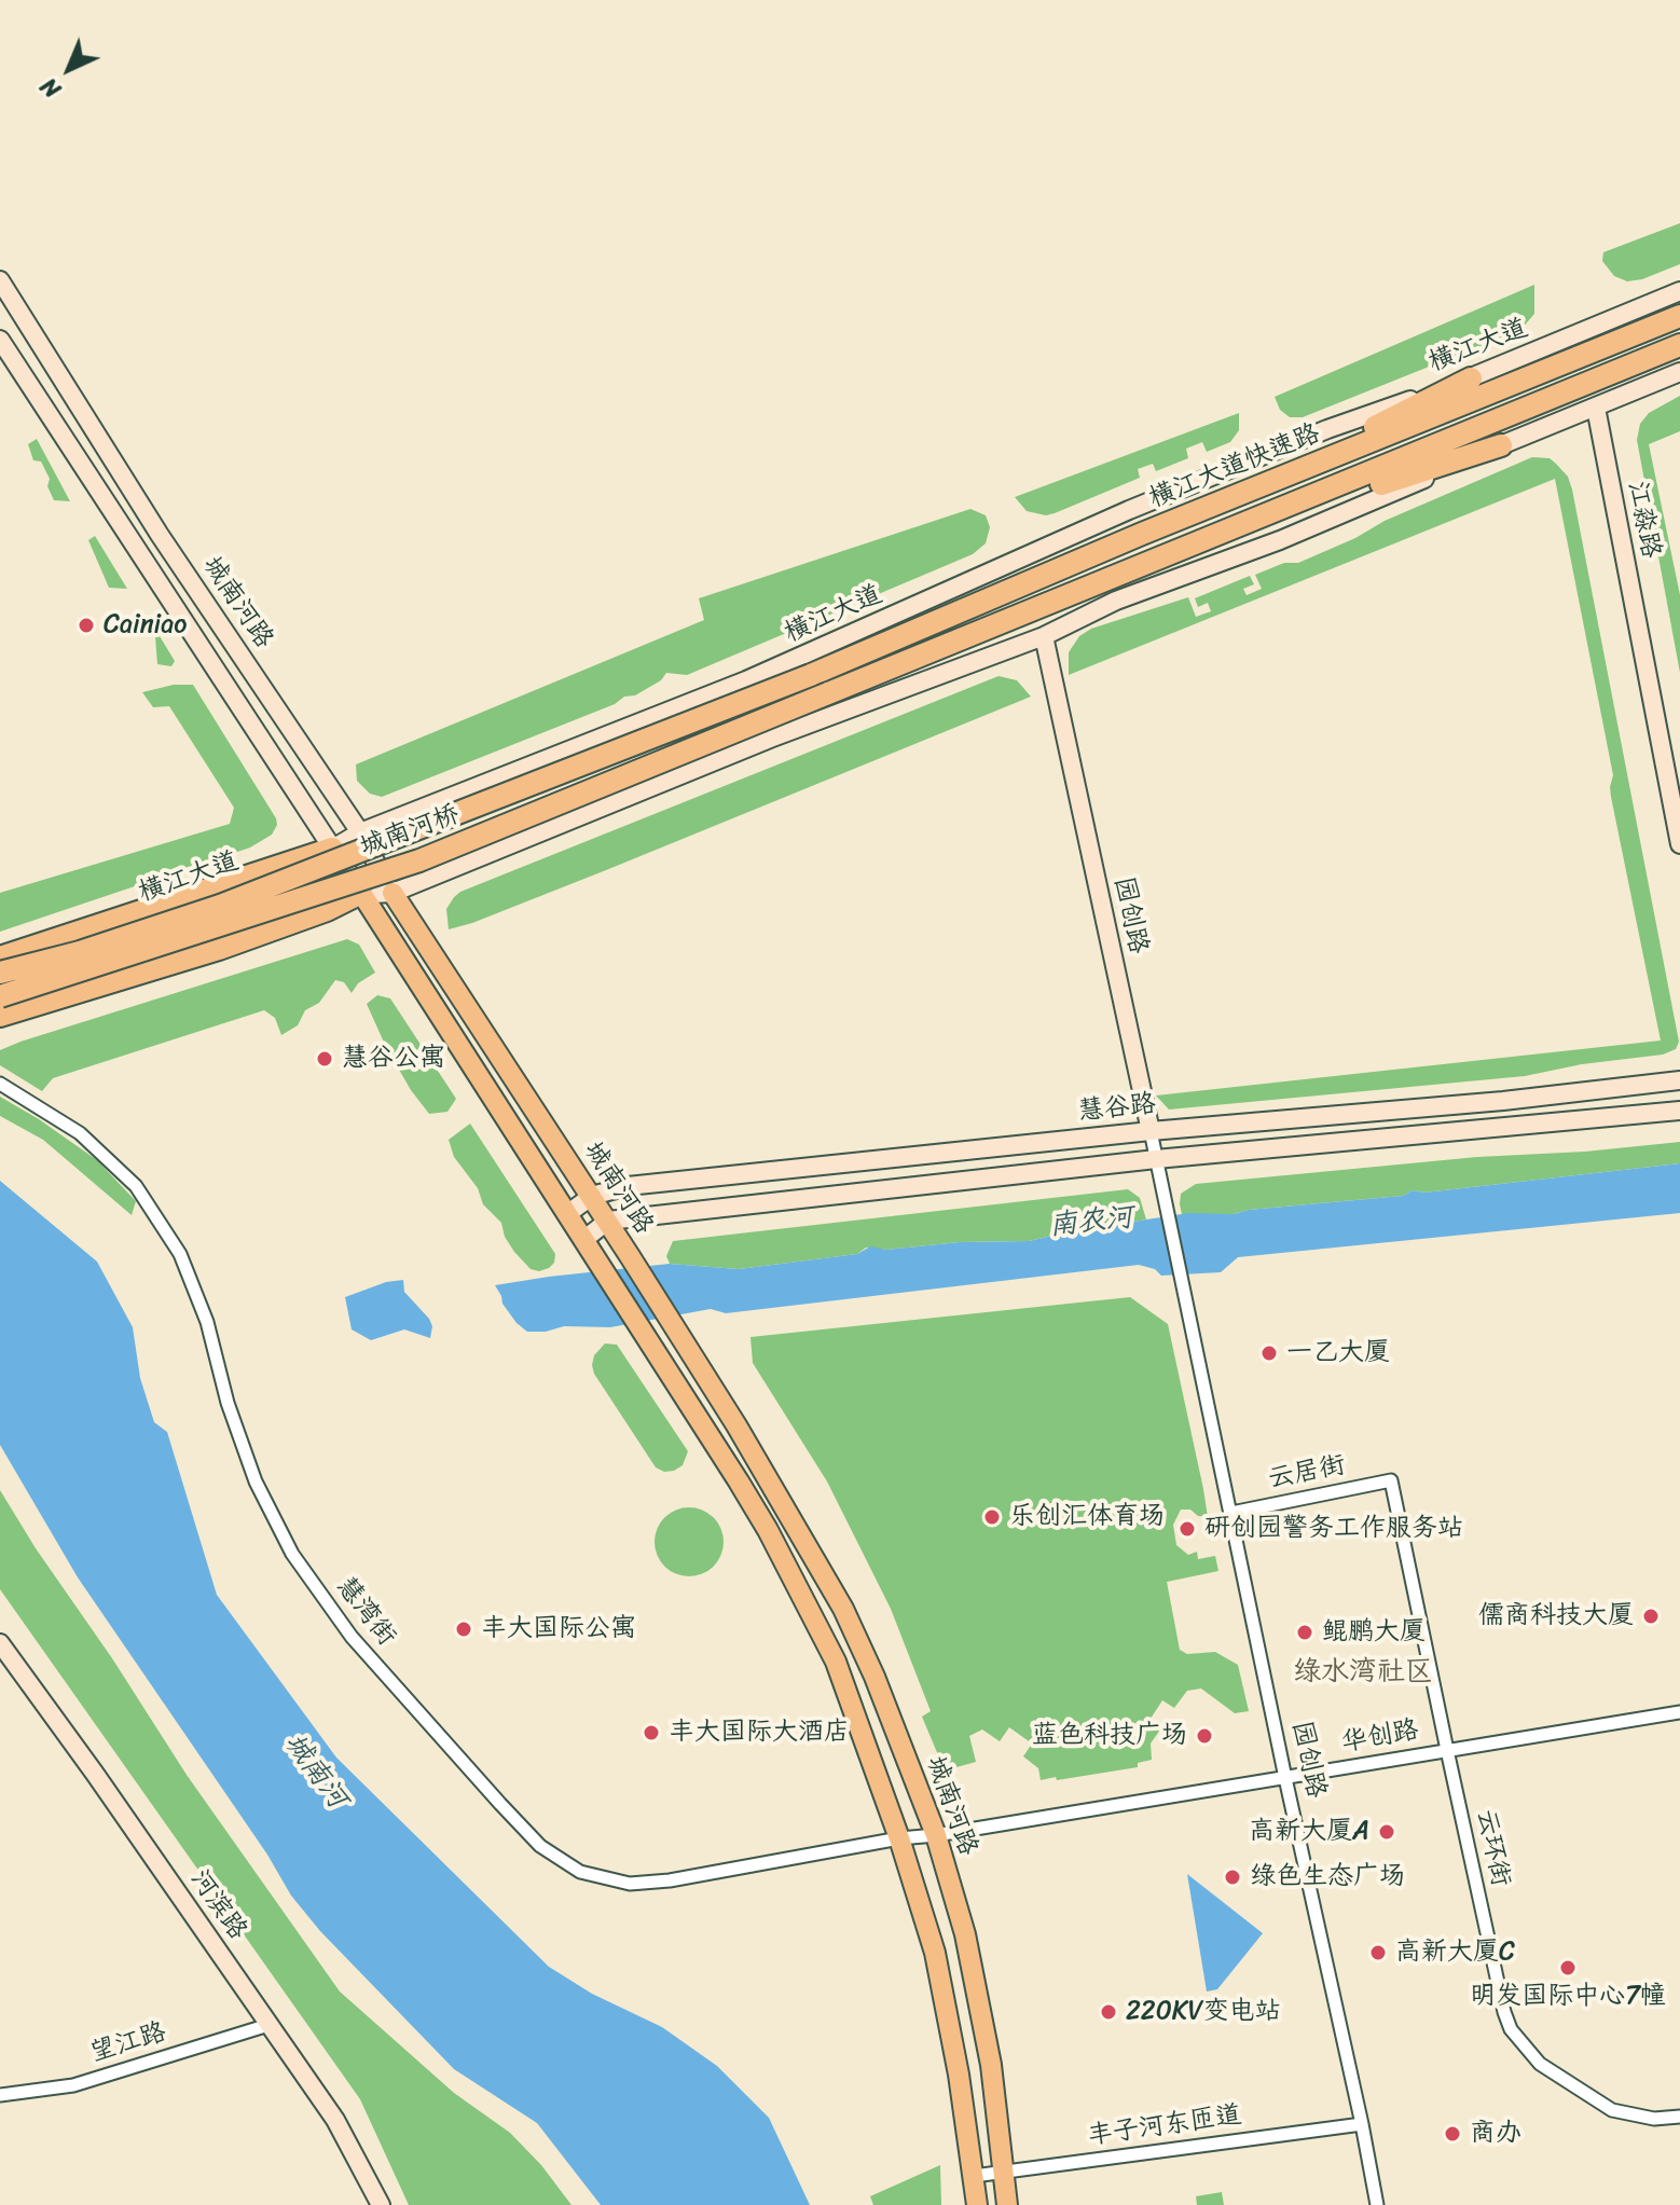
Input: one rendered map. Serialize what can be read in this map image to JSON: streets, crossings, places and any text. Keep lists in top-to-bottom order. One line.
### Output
{"streets":{"highway":["横江大道快速路","城南河桥"],"main road":["城南河路"],"street":["横江大道","江淼路","园创路","慧谷路","云居街","慧湾街","华创路","云环街","河滨路","望江路","丰子河东匝道"]},"crossings":[["横江大道","城南河路"],["横江大道快速路","城南河桥"],["城南河路","慧谷路"],["城南河路","慧湾街"],["城南河路","华创路"],["城南河路","丰子河东匝道"],["园创路","慧谷路"],["园创路","云居街"],["园创路","华创路"],["园创路","丰子河东匝道"],["云居街","云环街"],["慧湾街","华创路"],["华创路","云环街"],["河滨路","望江路"]],"districts":["绿水湾社区"],"water":["南农河","城南河"],"places":["Cainiao","慧谷公寓","一乙大厦","乐创汇体育场","研创园警务工作服务站","儒商科技大厦","丰大国际公寓","鲲鹏大厦","丰大国际大酒店","蓝色科技广场","高新大厦A","绿色生态广场","高新大厦C","明发国际中心7幢","220KV变电站","商办"],"north":"bottom left"}
